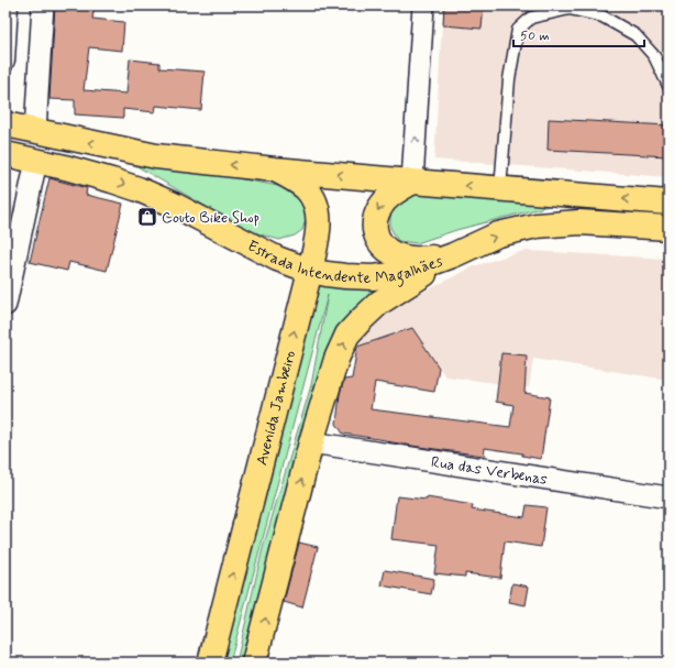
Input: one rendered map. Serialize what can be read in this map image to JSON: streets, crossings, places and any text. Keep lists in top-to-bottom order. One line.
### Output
{"streets":{"main road":["Estrada Intendente Magalhães","Avenida Jambeiro"],"street":["Rua das Verbenas"]},"crossings":[["Estrada Intendente Magalhães","Avenida Jambeiro"]],"places":{"shop":["Couto Bike Shop"]},"scale_bar":"50 m"}
